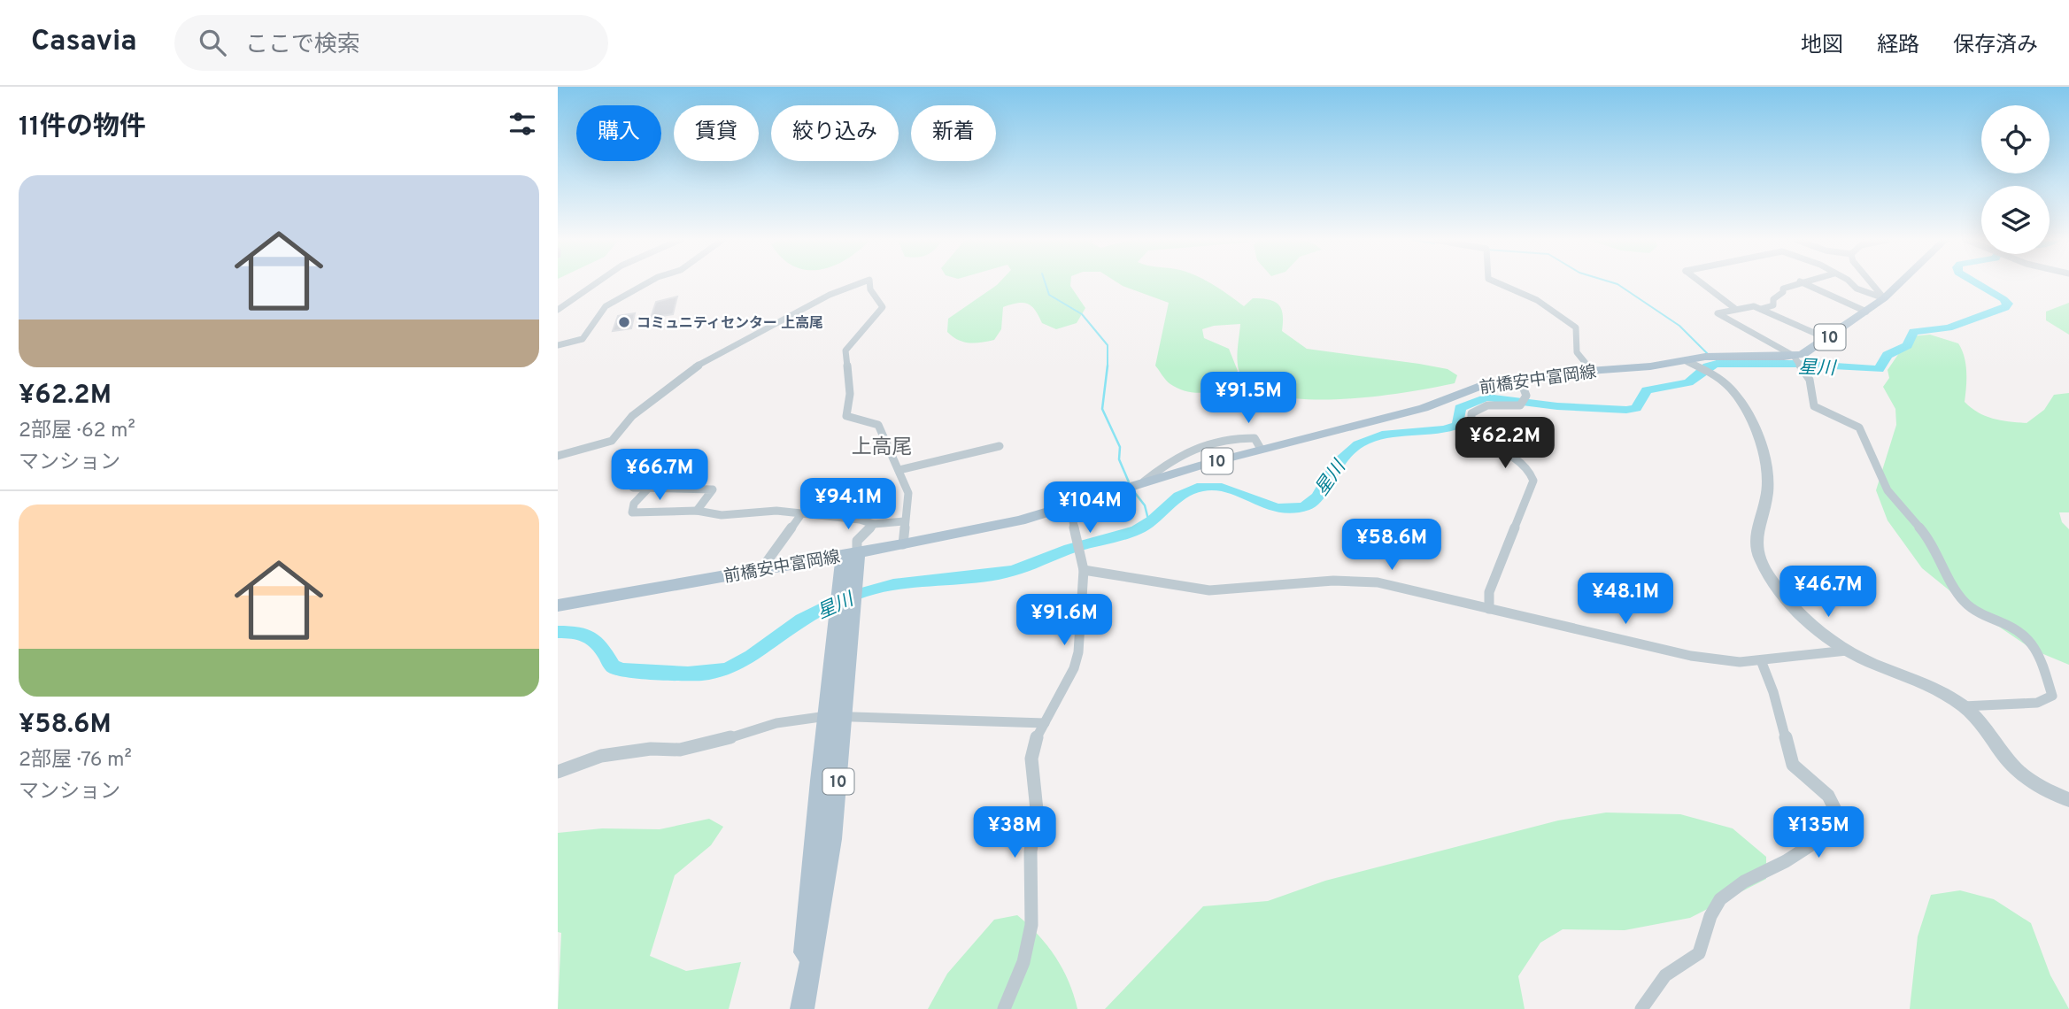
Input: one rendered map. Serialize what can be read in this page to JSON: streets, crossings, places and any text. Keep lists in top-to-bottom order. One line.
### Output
{"streets":{"main road":["10","前橋安中富岡線"]},"crossings":[["10","前橋安中富岡線"]],"districts":["上高尾"],"water":["星川"],"places":["コミュニティセンター 上高尾"],"page":{"header":"Casavia","search":"ここで検索","nav":["地図","経路","保存済み"],"heading":"11件の物件","chip":["購入","賃貸","絞り込み","新着"],"list":[{"name":"¥62.2M","note":"2部屋 · 62 m² · マンション"},{"name":"¥58.6M","note":"2部屋 · 76 m² · マンション"}],"price":["¥91.5M","¥62.2M","¥66.7M","¥94.1M","¥104M","¥58.6M","¥46.7M","¥48.1M","¥91.6M","¥38M","¥135M"]}}
